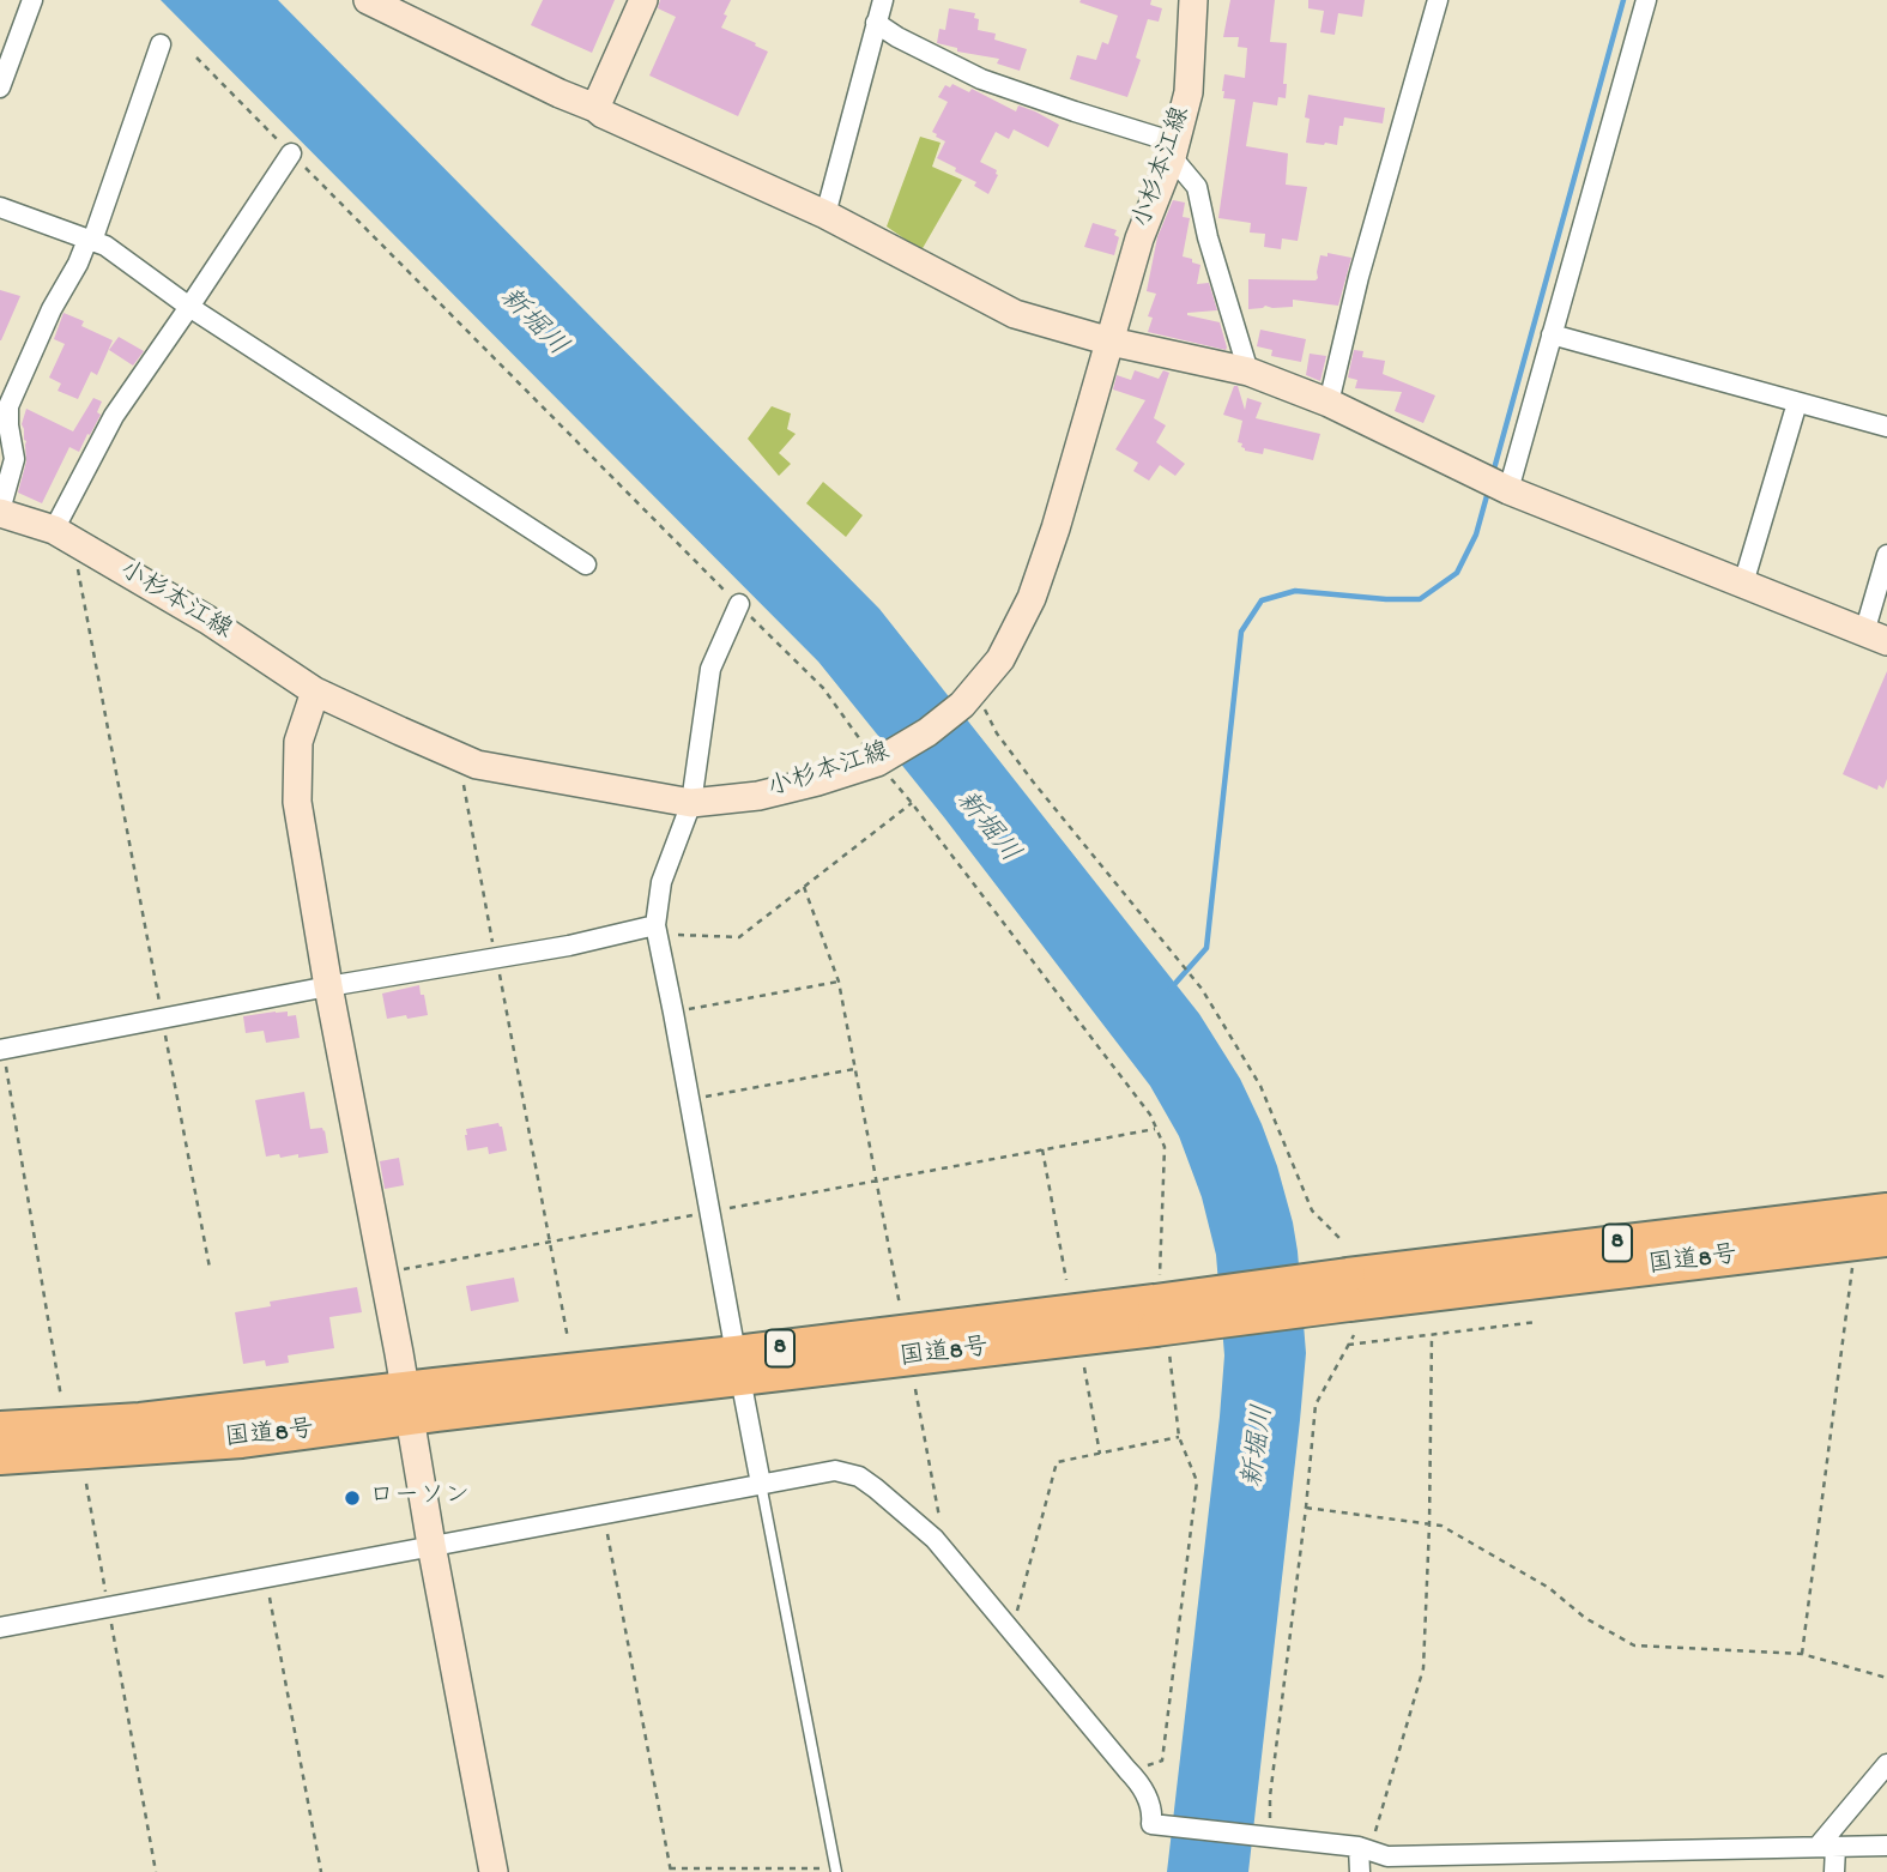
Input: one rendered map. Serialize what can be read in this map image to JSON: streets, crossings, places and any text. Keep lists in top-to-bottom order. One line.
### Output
{"streets":{"highway":["8","国道8号"],"street":["小杉本江線"]},"water":["新堀川"],"places":["ローソン"]}
